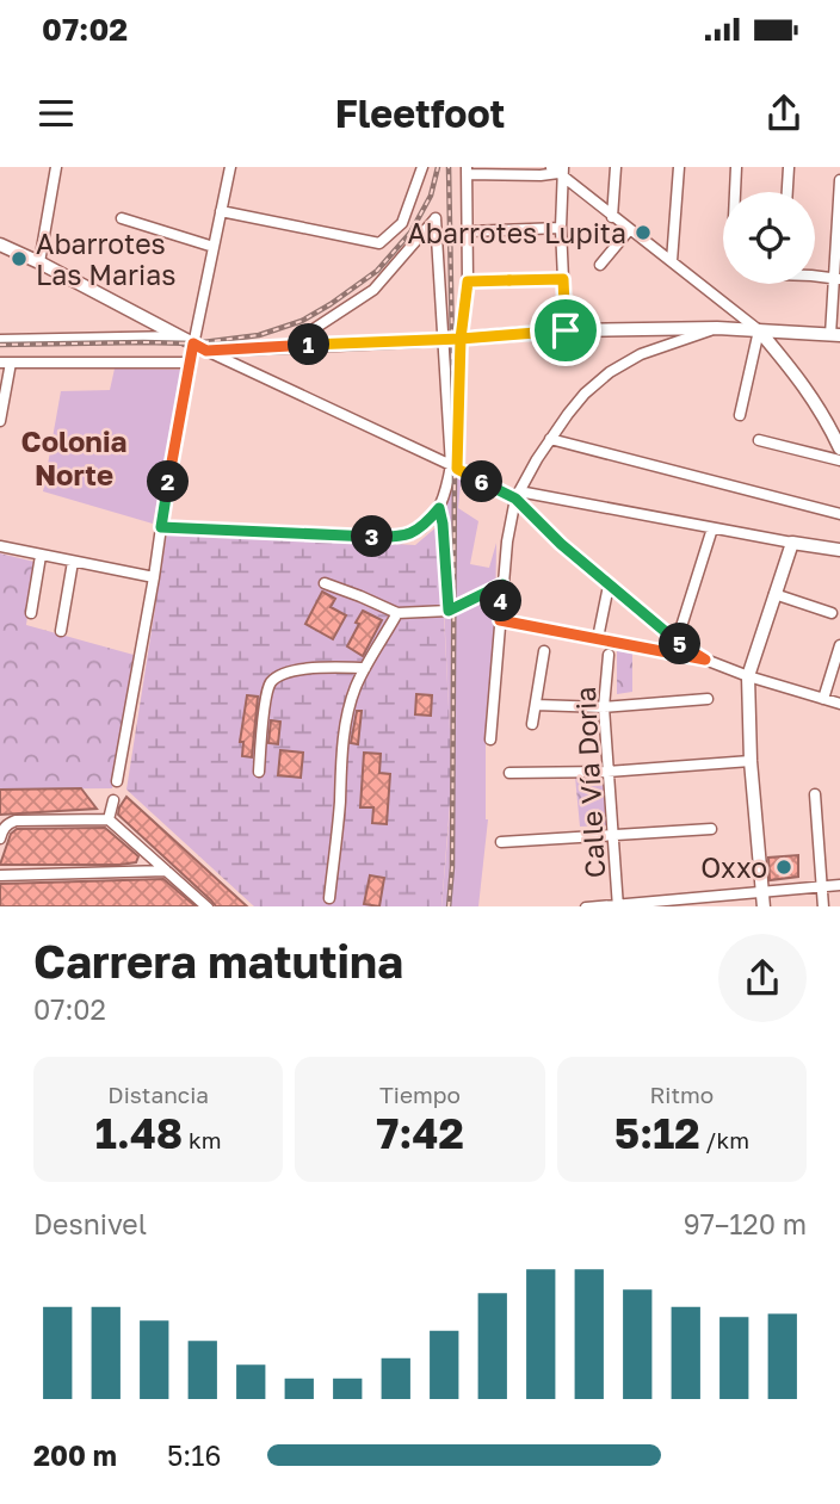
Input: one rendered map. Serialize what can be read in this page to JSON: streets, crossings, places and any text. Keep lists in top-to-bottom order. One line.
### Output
{"streets":{"street":["Calle Vía Doria"]},"districts":["Colonia Norte"],"places":["Abarrotes Lupita","Abarrotes Las Marias","Oxxo"],"page":{"status":"07:02","header":"Fleetfoot","pins":["1","2","6","3","4","5"],"heading":["Carrera matutina","07:02"],"stats":[["Distancia","1.48 km"],["Tiempo","7:42"],["Ritmo","5:12 /km"]],"chart":["Desnivel","97–120 m"],"list":[{"name":"200 m","note":"5:16"}]}}
